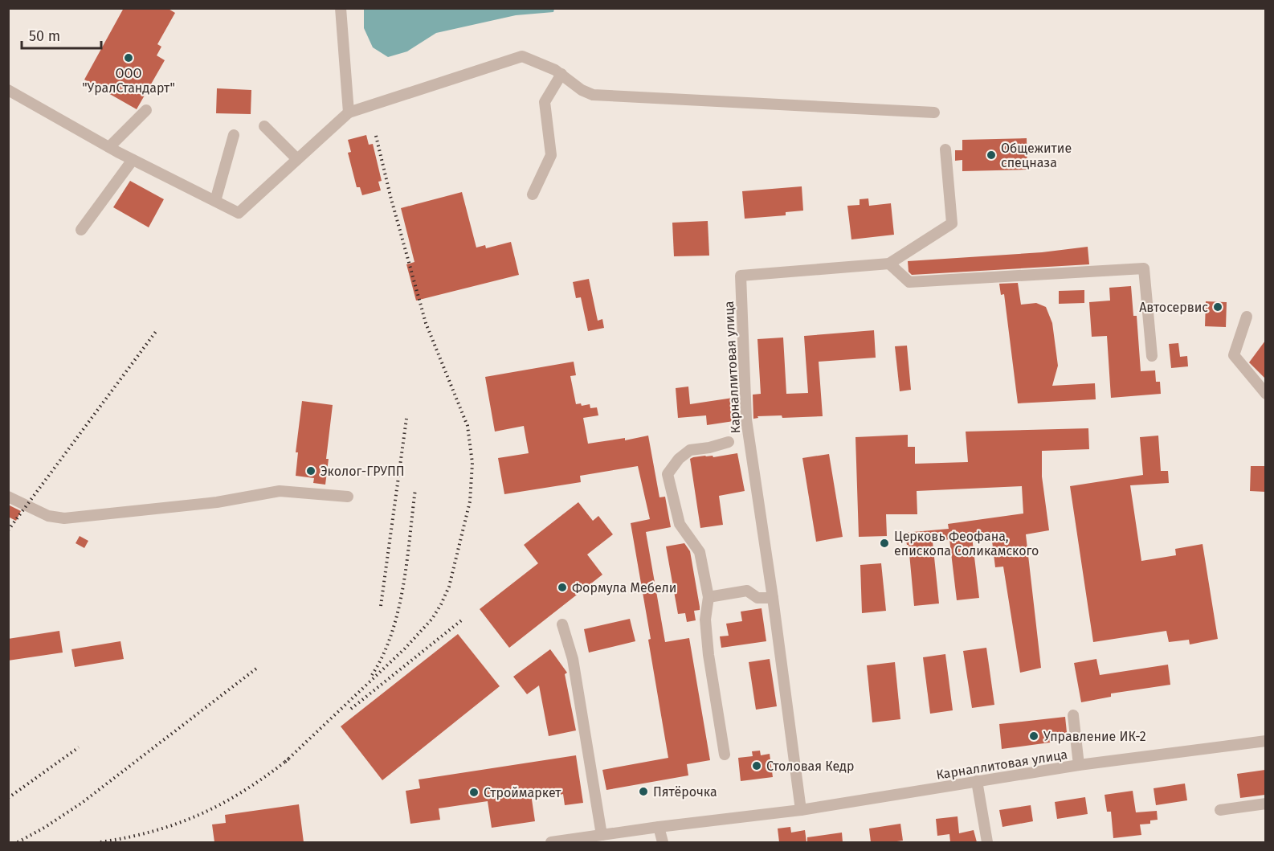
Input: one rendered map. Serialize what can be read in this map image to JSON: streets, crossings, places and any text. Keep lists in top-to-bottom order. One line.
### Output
{"streets":{"street":["Карналлитовая улица"]},"places":["ООО \"УралСтандарт\"","Общежитие спецназа","Автосервис","Эколог-ГРУПП","Церковь Феофана, епископа Соликамского","Формула Мебели","Управление ИК-2","Столовая Кедр","Пятёрочка","Строймаркет"],"scale_bar":"50 m"}
